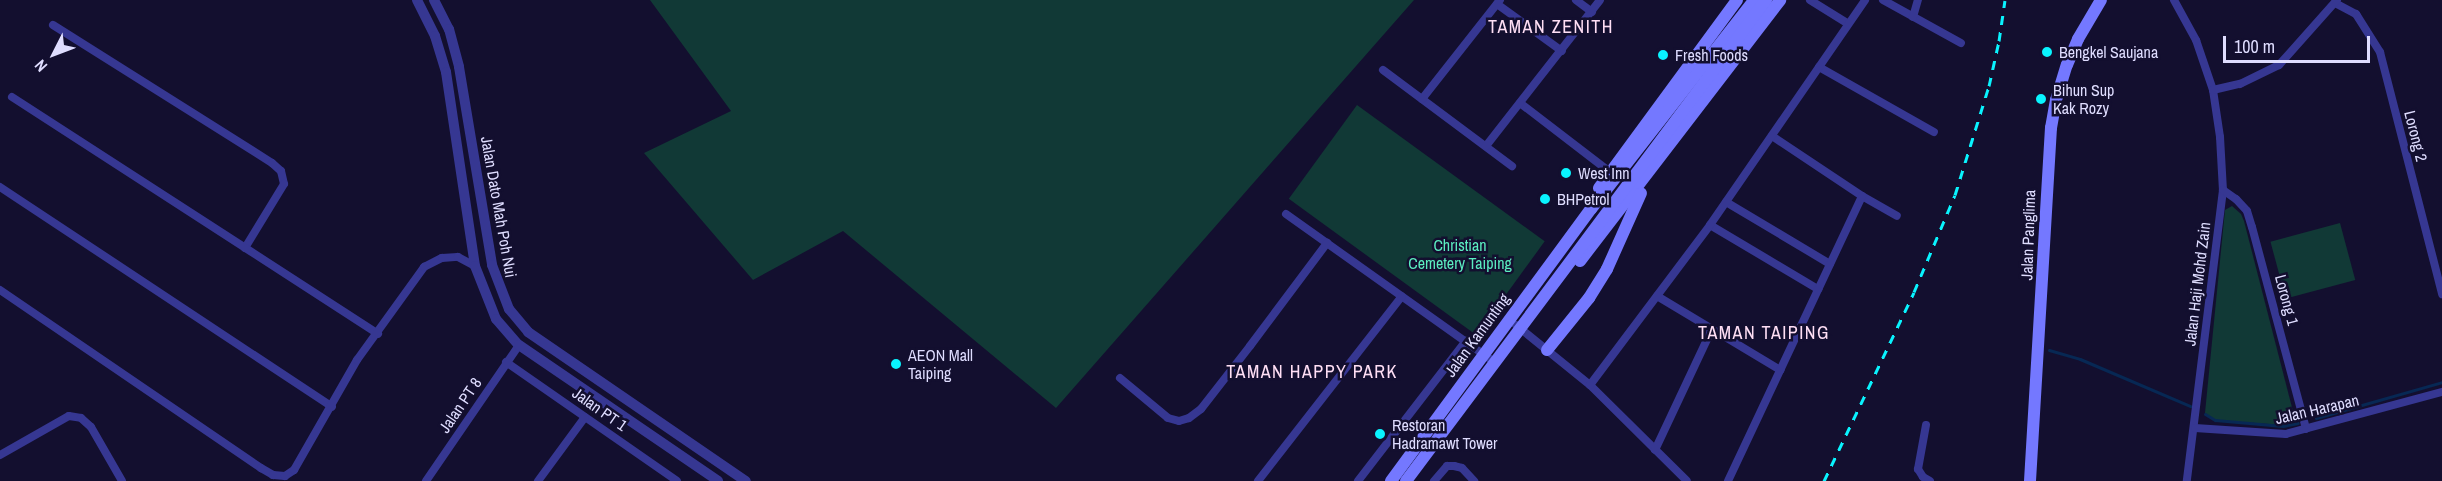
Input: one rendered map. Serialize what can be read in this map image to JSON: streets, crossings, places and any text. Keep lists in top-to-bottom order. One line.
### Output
{"streets":{"main road":["Jalan Panglima","Jalan Kamunting"],"street":["Lorong 2","Jalan Dato Mah Poh Nui","Jalan Haji Mohd Zain","Lorong 1","Jalan PT 8","Jalan PT 1","Jalan Harapan"]},"crossings":[["Jalan Dato Mah Poh Nui","Jalan PT 8"],["Jalan Haji Mohd Zain","Lorong 1"],["Jalan Haji Mohd Zain","Jalan Harapan"],["Lorong 1","Jalan Harapan"],["Jalan PT 8","Jalan PT 1"]],"districts":["TAMAN ZENITH","TAMAN TAIPING","TAMAN HAPPY PARK"],"parks":["Christian Cemetery Taiping"],"places":["Bengkel Saujana","Fresh Foods","Bihun Sup Kak Rozy","West Inn","BHPetrol","AEON Mall Taiping","Restoran Hadramawt Tower"],"scale_bar":"100 m","north":"bottom left"}
